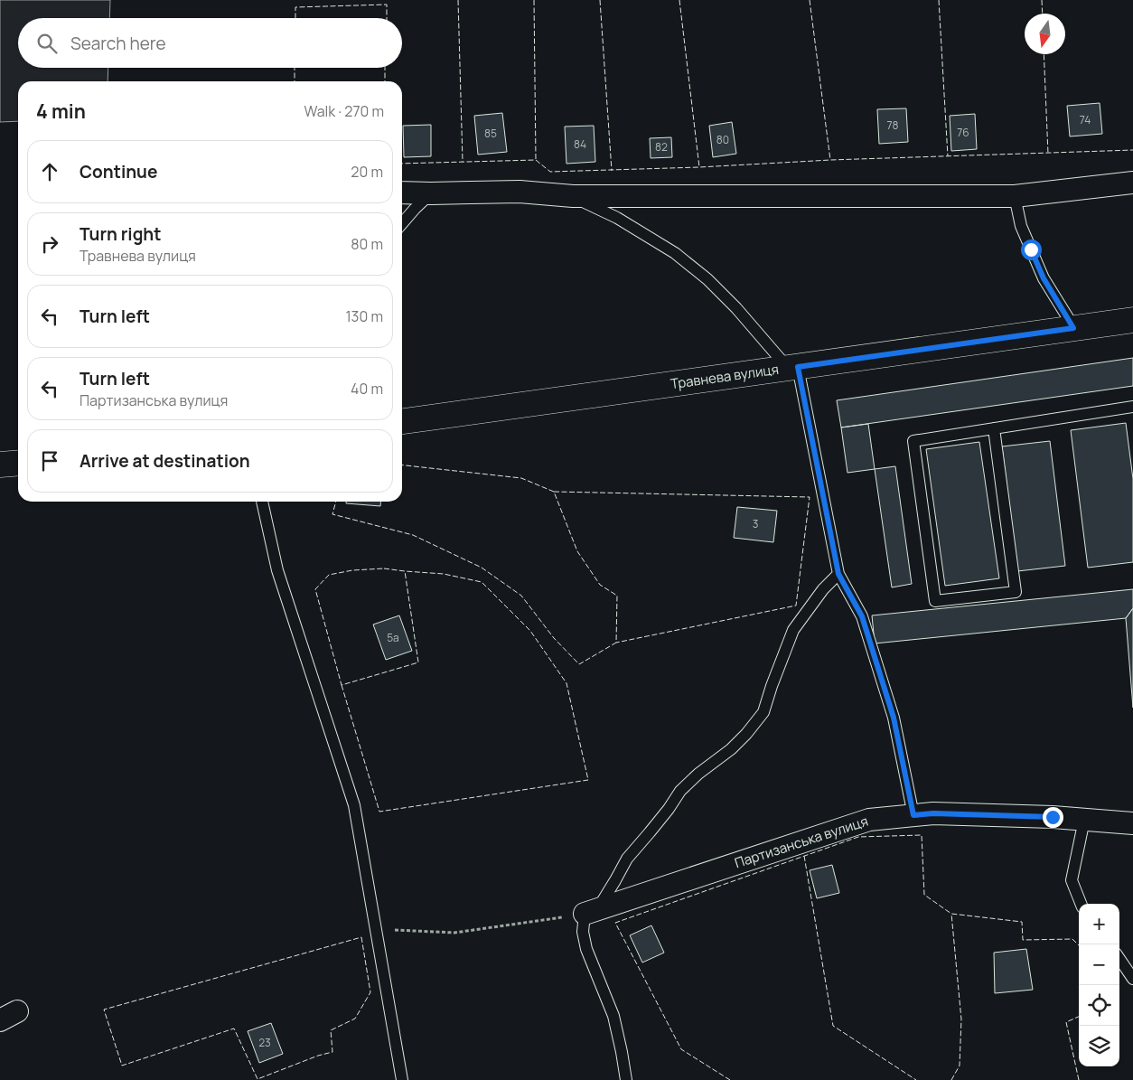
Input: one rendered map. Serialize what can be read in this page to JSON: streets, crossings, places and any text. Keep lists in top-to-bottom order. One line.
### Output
{"streets":{"street":["Травнева вулиця","Партизанська вулиця"]},"house_numbers":["74","78","76","85","80","84","82","3","5а","23"],"north":"bottom","page":{"search":"Search here","heading":["4 min","Walk · 270 m"],"list":[["Continue","20 m"],["Turn right","Травнева вулиця","80 m"],["Turn left","130 m"],["Turn left","Партизанська вулиця","40 m"],"Arrive at destination"],"map_buttons":["+","−"]}}
